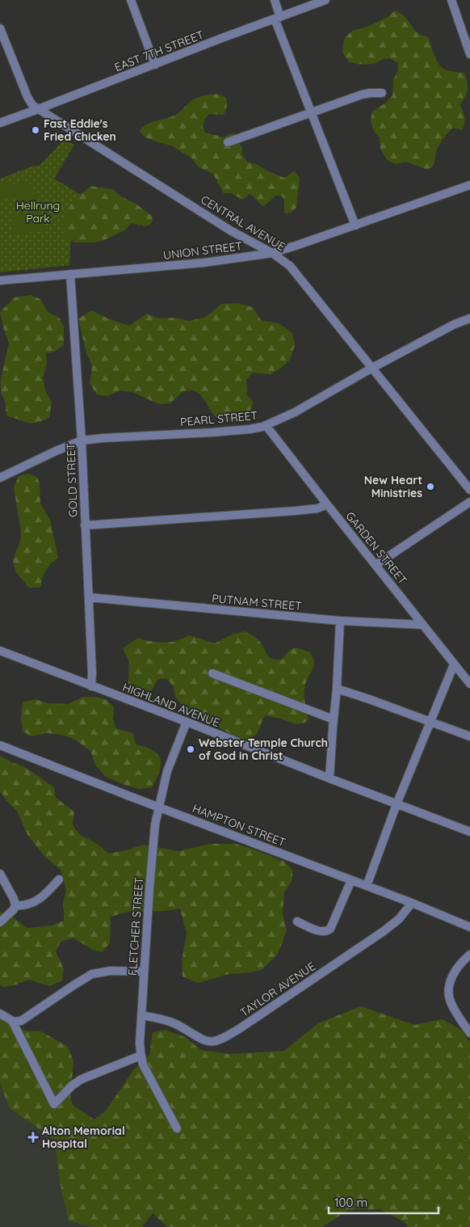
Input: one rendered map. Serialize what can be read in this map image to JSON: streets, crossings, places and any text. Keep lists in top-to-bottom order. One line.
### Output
{"streets":{"street":["EAST 7TH STREET","CENTRAL AVENUE","UNION STREET","PEARL STREET","GOLD STREET","GARDEN STREET","PUTNAM STREET","HIGHLAND AVENUE","HAMPTON STREET","FLETCHER STREET","TAYLOR AVENUE"]},"crossings":[["EAST 7TH STREET","CENTRAL AVENUE"],["CENTRAL AVENUE","UNION STREET"],["CENTRAL AVENUE","PEARL STREET"],["UNION STREET","GOLD STREET"],["PEARL STREET","GOLD STREET"],["PEARL STREET","GARDEN STREET"],["GOLD STREET","PUTNAM STREET"],["GOLD STREET","HIGHLAND AVENUE"],["GARDEN STREET","PUTNAM STREET"],["HIGHLAND AVENUE","FLETCHER STREET"],["HAMPTON STREET","FLETCHER STREET"],["HAMPTON STREET","TAYLOR AVENUE"],["FLETCHER STREET","TAYLOR AVENUE"]],"parks":["Hellrung Park"],"places":{"other":["Fast Eddie's Fried Chicken","New Heart Ministries","Webster Temple Church of God in Christ"],"health":["Alton Memorial Hospital"]},"scale_bar":"100 m"}
